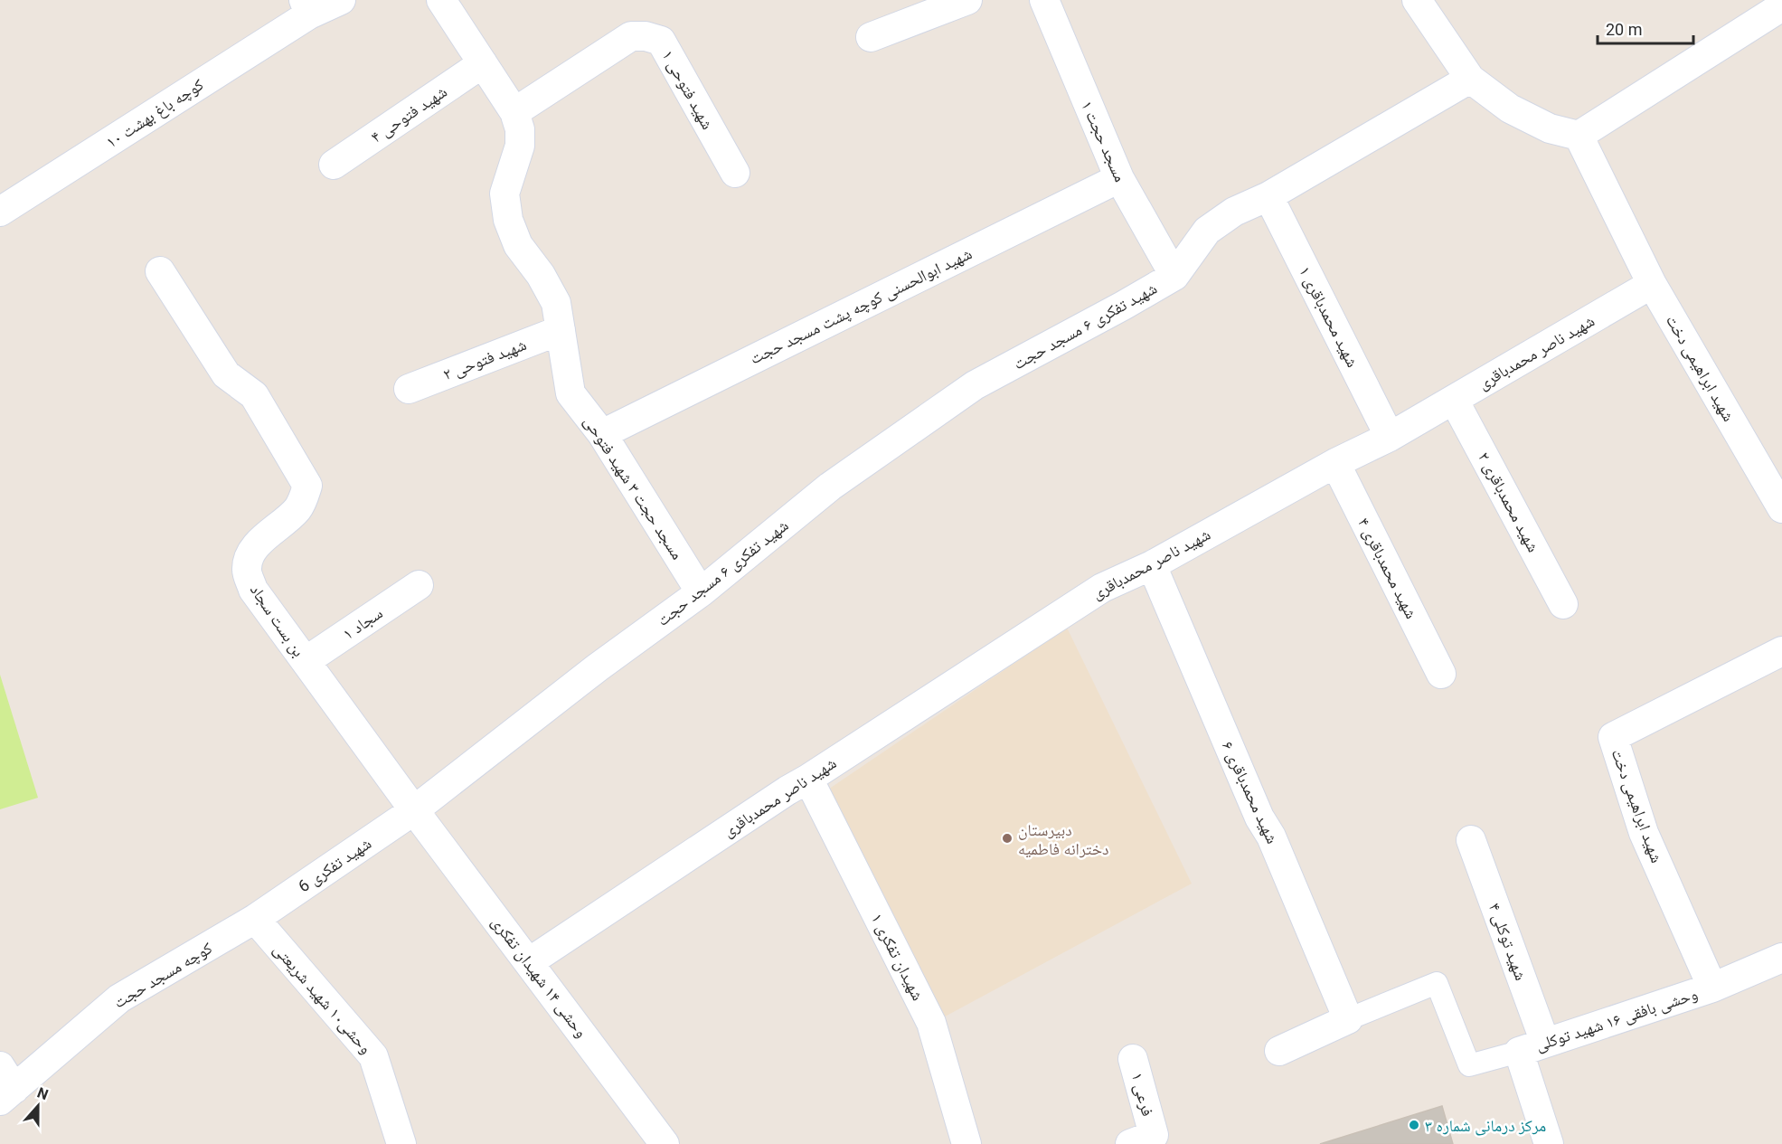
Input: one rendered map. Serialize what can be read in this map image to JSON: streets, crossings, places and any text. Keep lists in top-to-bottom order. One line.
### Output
{"streets":{"street":["شهید فتوحی ۱","کوچه باغ بهشت ۱۰","شهید فتوحی ۴","مسجد حجت ۱","شهید ابوالحسنی کوچه پشت مسجد حجت","شهید محمدباقری ۱","شهید تفکری ۶ مسجد حجت","شهید ناصر محمدباقری","شهید فتوحی ۲","شهید ابراهیمی دخت","مسجد حجت ۳ شهید فتوحی","شهید محمدباقری ۲","شهید محمدباقری ۴","بن بست سجاد","سجاد ۱","شهید محمدباقری ۶","شهید تفکری 6","شهید توکلی ۴","شهیدان تفکری ۱","کوچه مسجد حجت","وحشی ۱۴ شهیدان تفکری","وحشی۱۰ شهید شریعتی","وحشی بافقی ۱۶ شهید توکلی","فرعی ۱"]},"crossings":[["شهید فتوحی ۱","مسجد حجت ۳ شهید فتوحی"],["شهید فتوحی ۴","مسجد حجت ۳ شهید فتوحی"],["مسجد حجت ۱","شهید ابوالحسنی کوچه پشت مسجد حجت"],["مسجد حجت ۱","شهید تفکری ۶ مسجد حجت"],["شهید ابوالحسنی کوچه پشت مسجد حجت","مسجد حجت ۳ شهید فتوحی"],["شهید محمدباقری ۱","شهید تفکری ۶ مسجد حجت"],["شهید محمدباقری ۱","شهید ناصر محمدباقری"],["شهید تفکری ۶ مسجد حجت","مسجد حجت ۳ شهید فتوحی"],["شهید تفکری ۶ مسجد حجت","بن بست سجاد"],["شهید تفکری ۶ مسجد حجت","شهید تفکری 6"],["شهید تفکری ۶ مسجد حجت","وحشی ۱۴ شهیدان تفکری"],["شهید ناصر محمدباقری","شهید ابراهیمی دخت"],["شهید ناصر محمدباقری","شهید محمدباقری ۲"],["شهید ناصر محمدباقری","شهید محمدباقری ۴"],["شهید ناصر محمدباقری","شهید محمدباقری ۶"],["شهید ناصر محمدباقری","شهیدان تفکری ۱"],["شهید ناصر محمدباقری","وحشی ۱۴ شهیدان تفکری"],["شهید فتوحی ۲","مسجد حجت ۳ شهید فتوحی"],["شهید ابراهیمی دخت","وحشی بافقی ۱۶ شهید توکلی"],["بن بست سجاد","سجاد ۱"],["بن بست سجاد","شهید تفکری 6"],["بن بست سجاد","وحشی ۱۴ شهیدان تفکری"],["شهید تفکری 6","کوچه مسجد حجت"],["شهید تفکری 6","وحشی ۱۴ شهیدان تفکری"],["شهید تفکری 6","وحشی۱۰ شهید شریعتی"],["شهید توکلی ۴","وحشی بافقی ۱۶ شهید توکلی"],["کوچه مسجد حجت","وحشی۱۰ شهید شریعتی"]],"places":["دبیرستان دخترانه فاطمیه","مرکز درمانی شماره ۳"],"scale_bar":"20 m","north":"top"}
